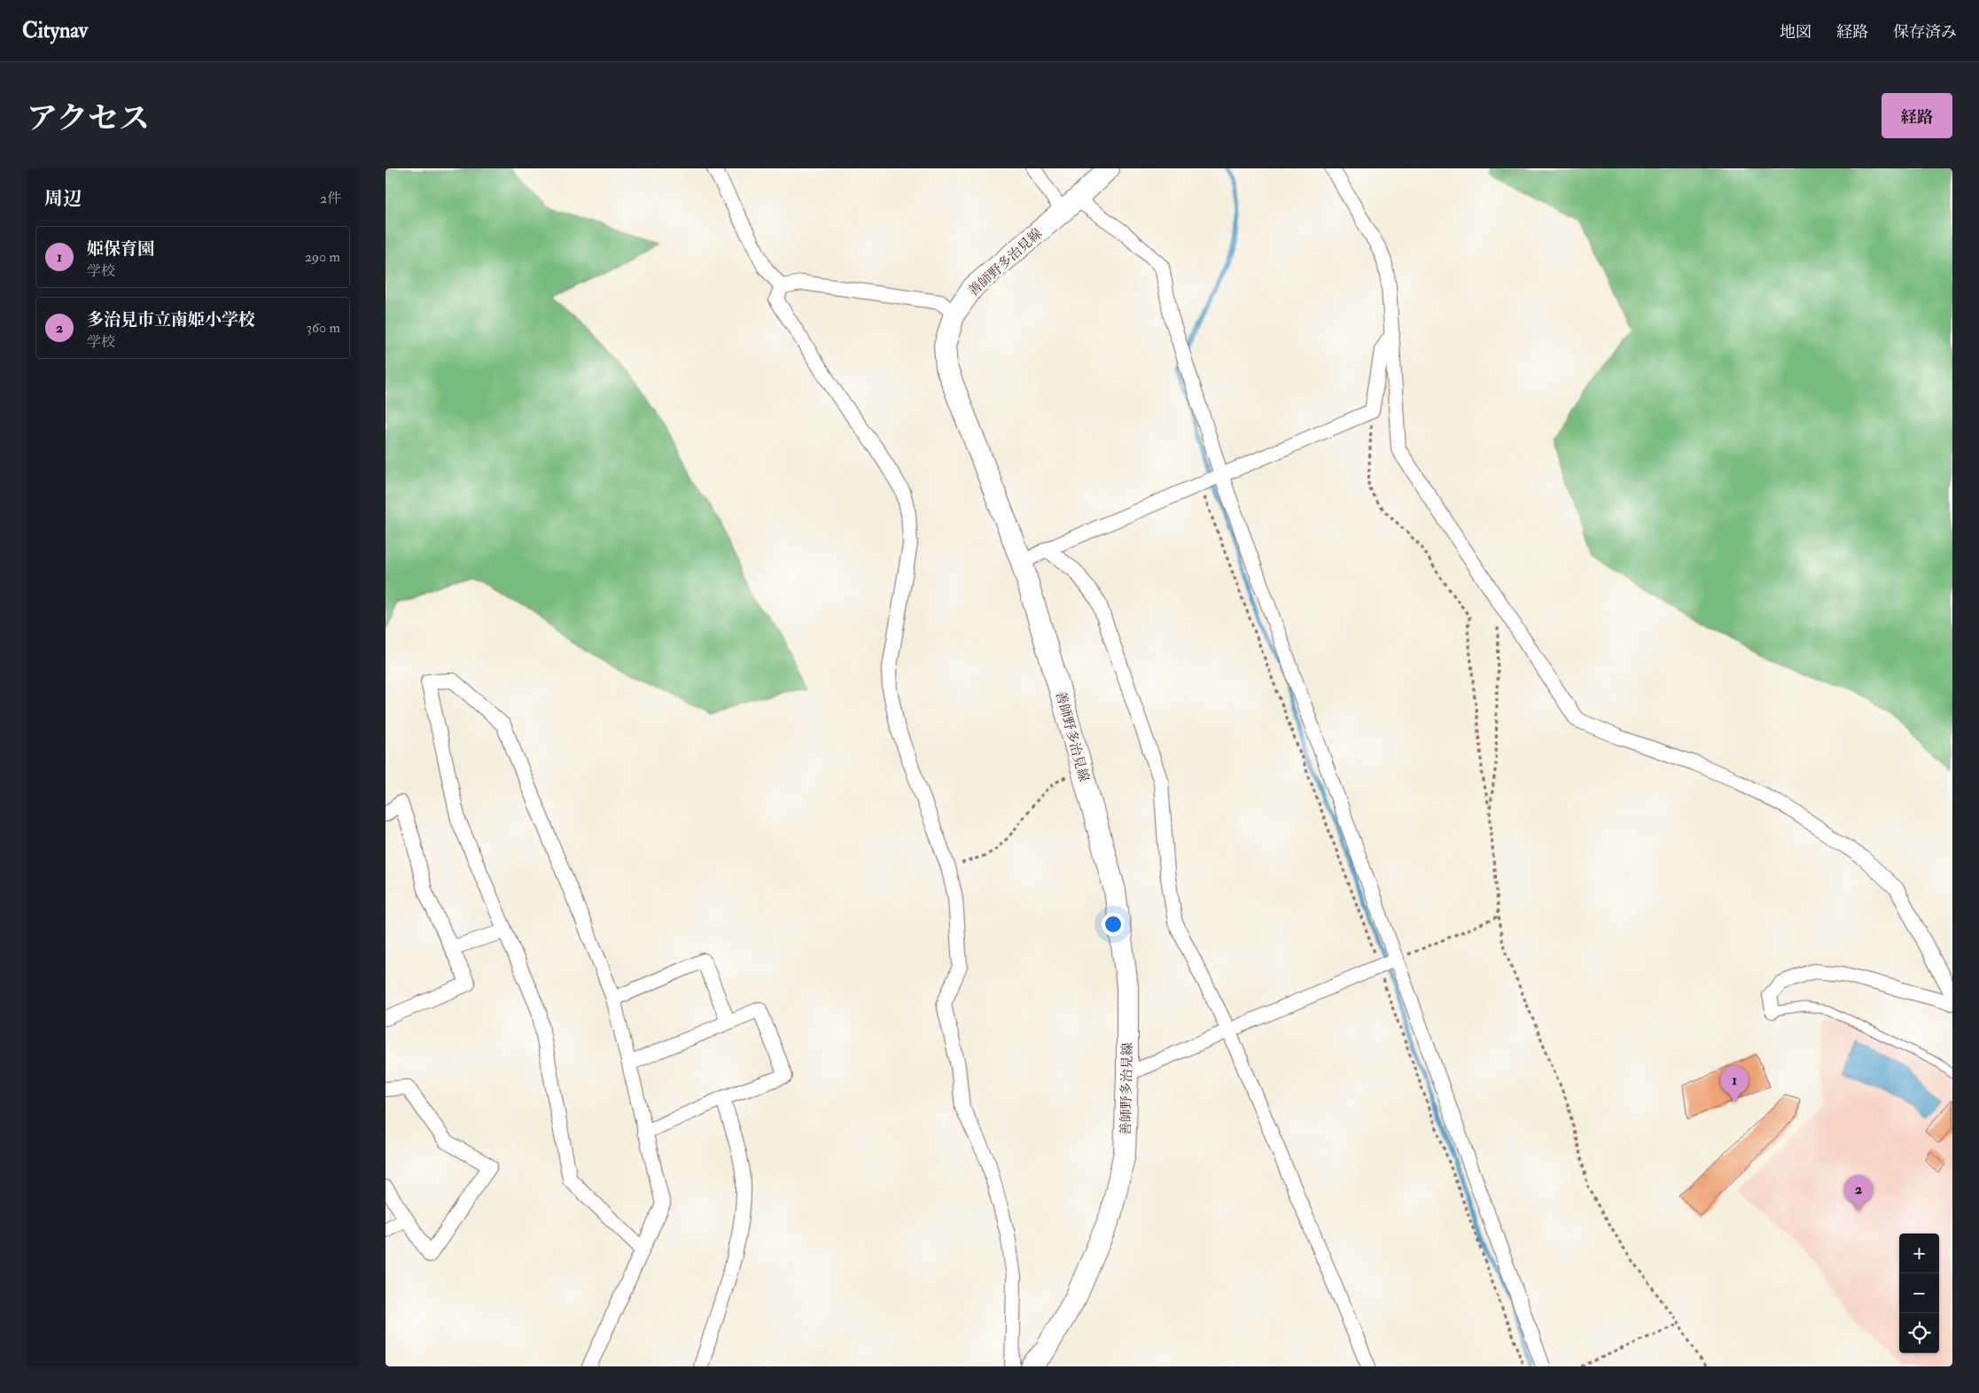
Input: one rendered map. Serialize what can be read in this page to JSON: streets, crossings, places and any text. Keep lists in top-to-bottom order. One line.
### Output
{"streets":{"main road":["善師野多治見線"]},"page":{"header":"Citynav","nav":["地図","経路","保存済み"],"title":"アクセス","buttons":"経路","heading":["周辺","2件"],"list":[{"mark":"1","name":"姫保育園","note":"学校","value":"290 m"},{"mark":"2","name":"多治見市立南姫小学校","note":"学校","value":"360 m"}],"pins":["1","2"],"map_buttons":["+","−"]}}
